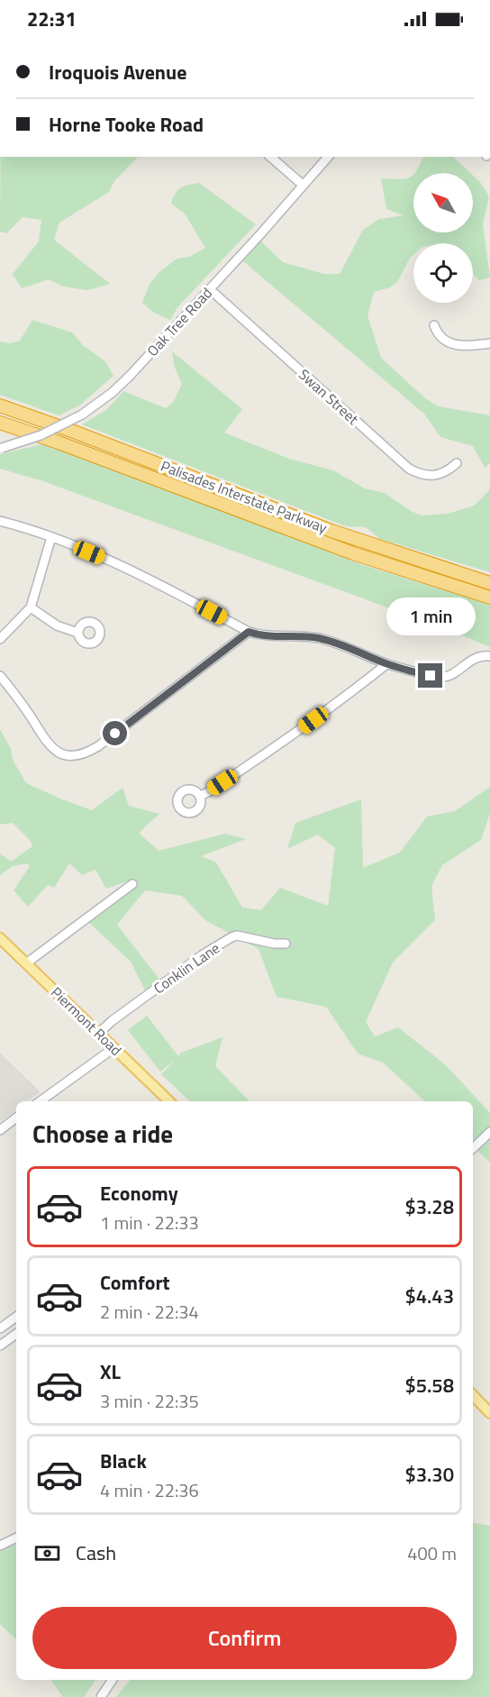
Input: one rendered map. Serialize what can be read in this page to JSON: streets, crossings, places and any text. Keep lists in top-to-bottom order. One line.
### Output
{"streets":{"highway":["Palisades Interstate Parkway"],"main road":["Piermont Road"],"street":["Oak Tree Road","Swan Street","Conklin Lane"]},"crossings":[["Oak Tree Road","Swan Street"],["Conklin Lane","Piermont Road"]],"north":"top left","page":{"status":"22:31","banner":["Iroquois Avenue","Horne Tooke Road"],"bubble":"1 min","heading":"Choose a ride","list":[{"name":"Economy","note":"1 min · 22:33","value":"$3.28"},{"name":"Comfort","note":"2 min · 22:34","value":"$4.43"},{"name":"XL","note":"3 min · 22:35","value":"$5.58"},{"name":"Black","note":"4 min · 22:36","value":"$3.30"}],"pay":["Cash","400 m"],"buttons":"Confirm"}}
